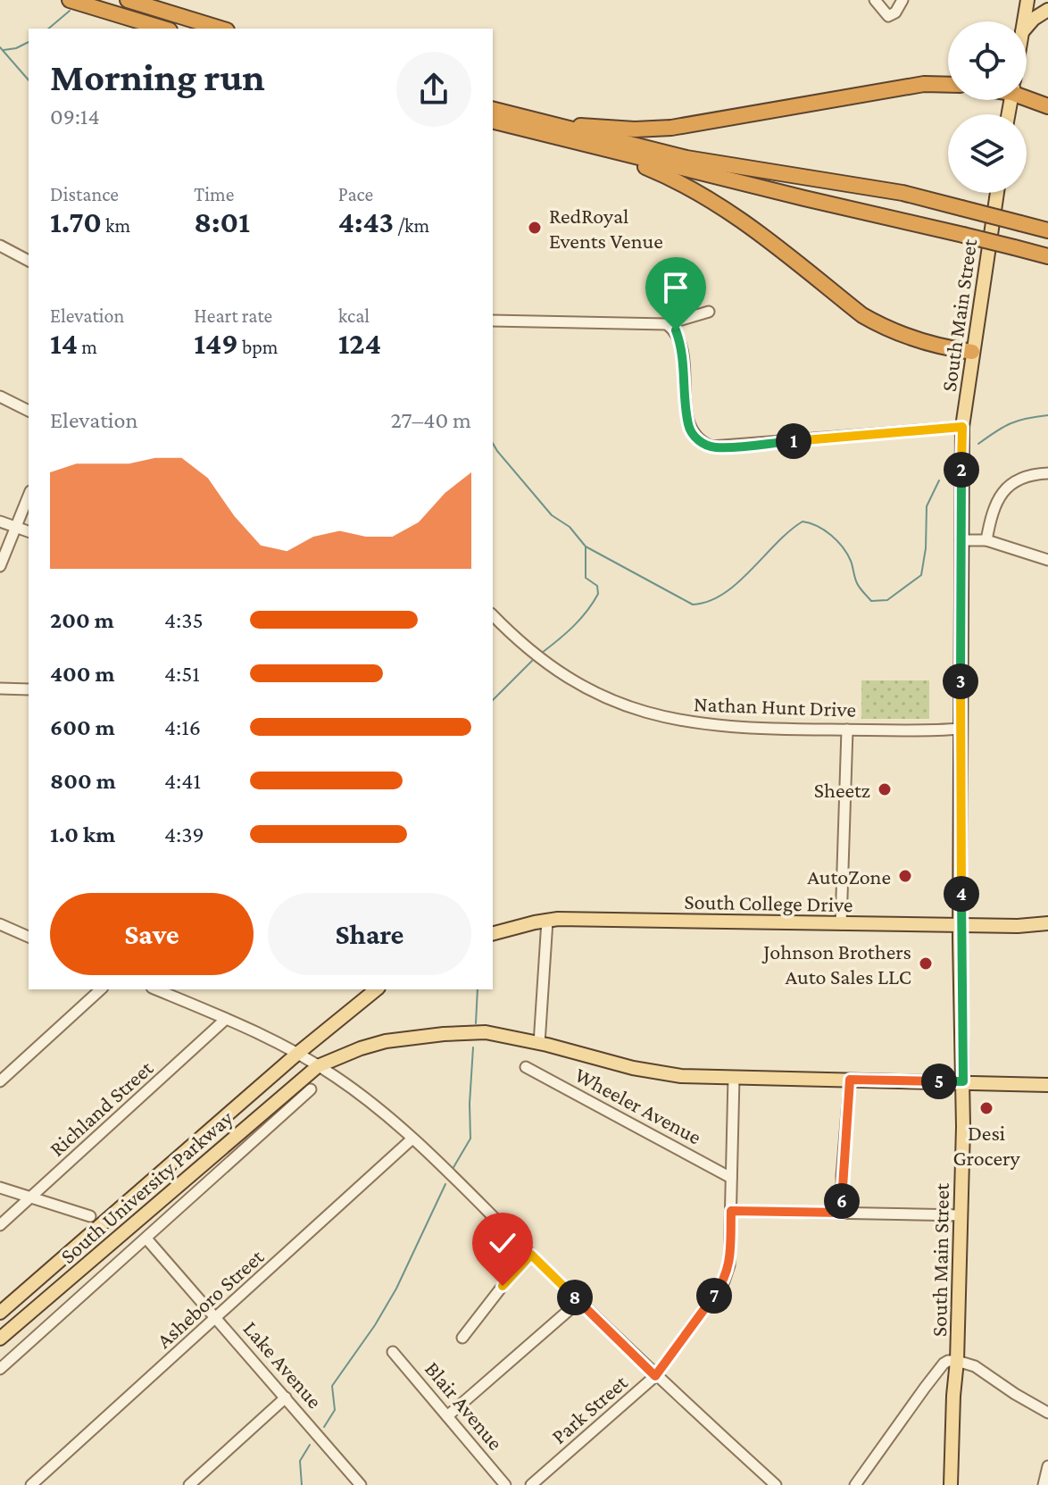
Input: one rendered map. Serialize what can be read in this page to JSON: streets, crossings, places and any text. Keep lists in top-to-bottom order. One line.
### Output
{"streets":{"main road":["South Main Street","South College Drive","South University Parkway"],"street":["Nathan Hunt Drive","Wheeler Avenue","Richland Street","Asheboro Street","Lake Avenue","Blair Avenue","Park Street"]},"crossings":[["South Main Street","Nathan Hunt Drive"],["South Main Street","South College Drive"],["Wheeler Avenue","Park Street"],["Asheboro Street","Lake Avenue"]],"places":["RedRoyal Events Venue","Sheetz","AutoZone","Johnson Brothers Auto Sales LLC","Desi Grocery"],"page":{"heading":["Morning run","09:14"],"stats":[["Distance","1.70 km"],["Time","8:01"],["Pace","4:43 /km"],["Elevation","14 m"],["Heart rate","149 bpm"],["kcal","124"]],"chart":["Elevation","27–40 m"],"pins":["1","2","3","4","5","6","7","8"],"list":[{"name":"200 m","note":"4:35"},{"name":"400 m","note":"4:51"},{"name":"600 m","note":"4:16"},{"name":"800 m","note":"4:41"},{"name":"1.0 km","note":"4:39"}],"buttons":["Save","Share"]}}
